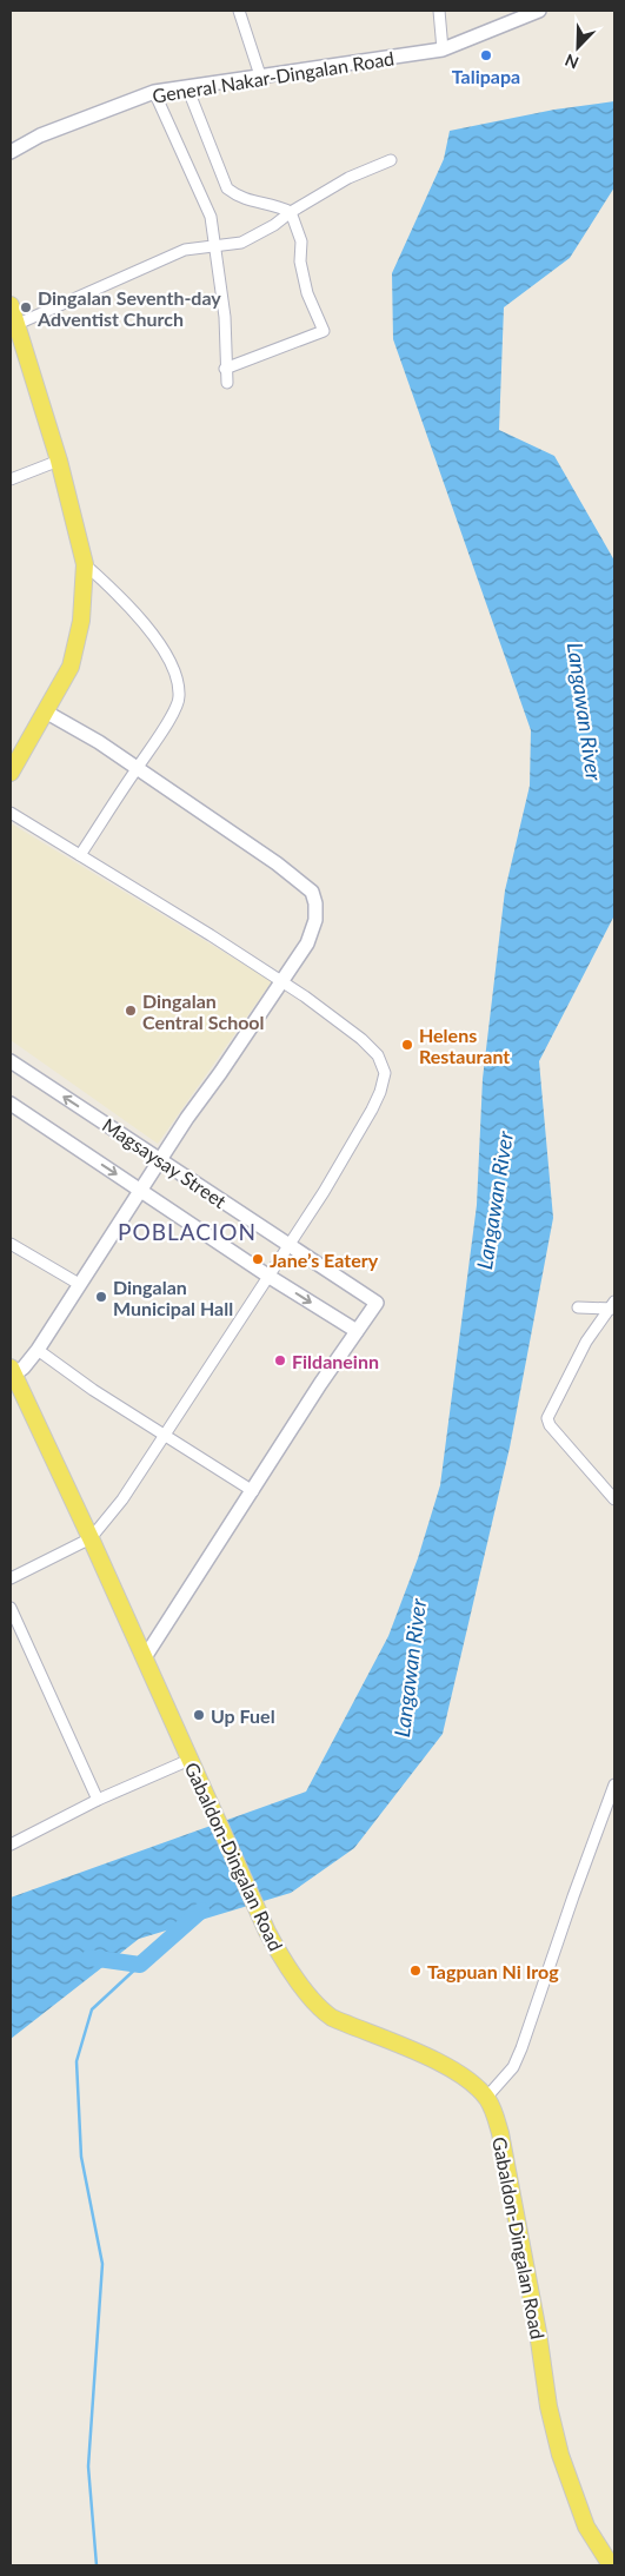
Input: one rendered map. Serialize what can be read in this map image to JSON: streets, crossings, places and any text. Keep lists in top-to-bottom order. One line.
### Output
{"streets":{"main road":["Gabaldon-Dingalan Road"],"street":["General Nakar-Dingalan Road","Magsaysay Street"]},"districts":["POBLACION"],"water":["Langawan River"],"places":["Talipapa","Dingalan Seventh-day Adventist Church","Dingalan Central School","Helens Restaurant","Jane’s Eatery","Dingalan Municipal Hall","Fildaneinn","Up Fuel","Tagpuan Ni Irog"],"north":"bottom left"}
